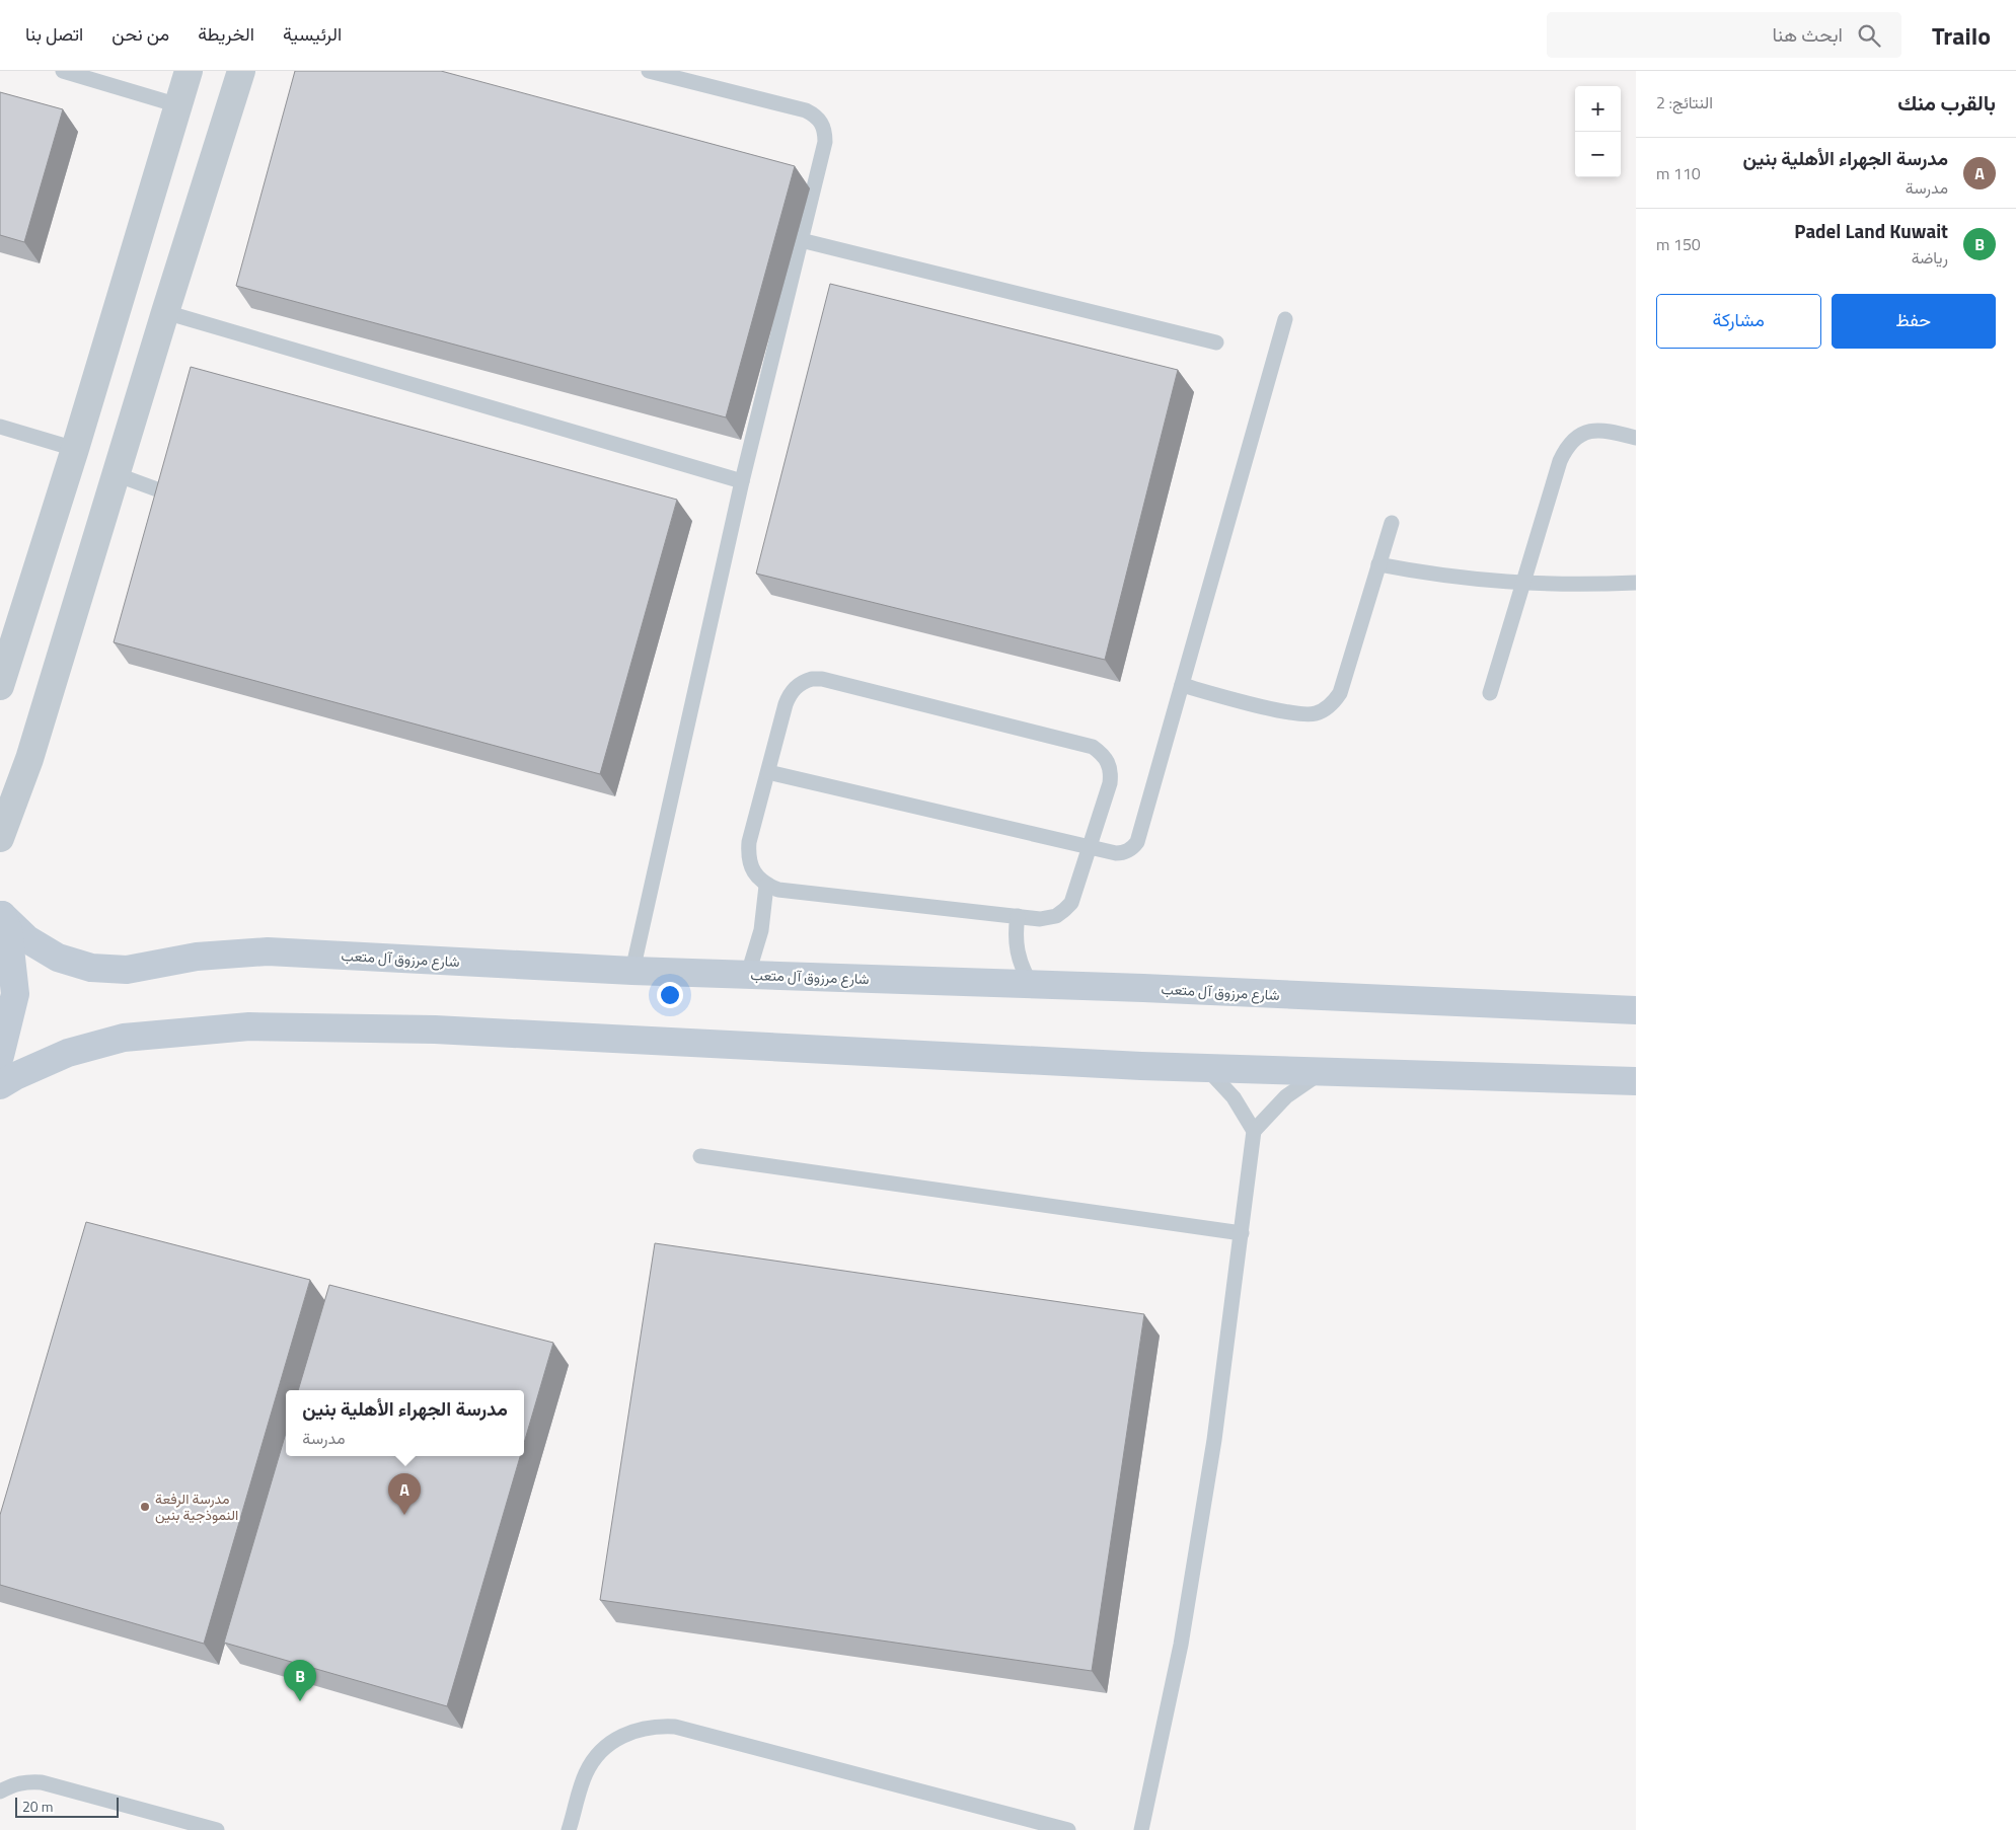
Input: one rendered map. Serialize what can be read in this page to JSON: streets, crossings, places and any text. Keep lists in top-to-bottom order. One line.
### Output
{"streets":{"main road":["شارع مرزوق آل متعب"]},"places":["مدرسة الرفعة النموذجية بنين"],"scale_bar":"20 m","page":{"header":"Trailo","search":"ابحث هنا","nav":["الرئيسية","الخريطة","من نحن","اتصل بنا"],"heading":["بالقرب منك","النتائج: 2"],"map_buttons":["+","−"],"list":[{"mark":"A","name":"مدرسة الجهراء الأهلية بنين","note":"مدرسة","value":"110 m"},{"mark":"B","name":"Padel Land Kuwait","note":"رياضة","value":"150 m"}],"buttons":["حفظ","مشاركة"],"popup":["مدرسة الجهراء الأهلية بنين","مدرسة"],"pins":["A","B"],"scale":"20 m"}}
